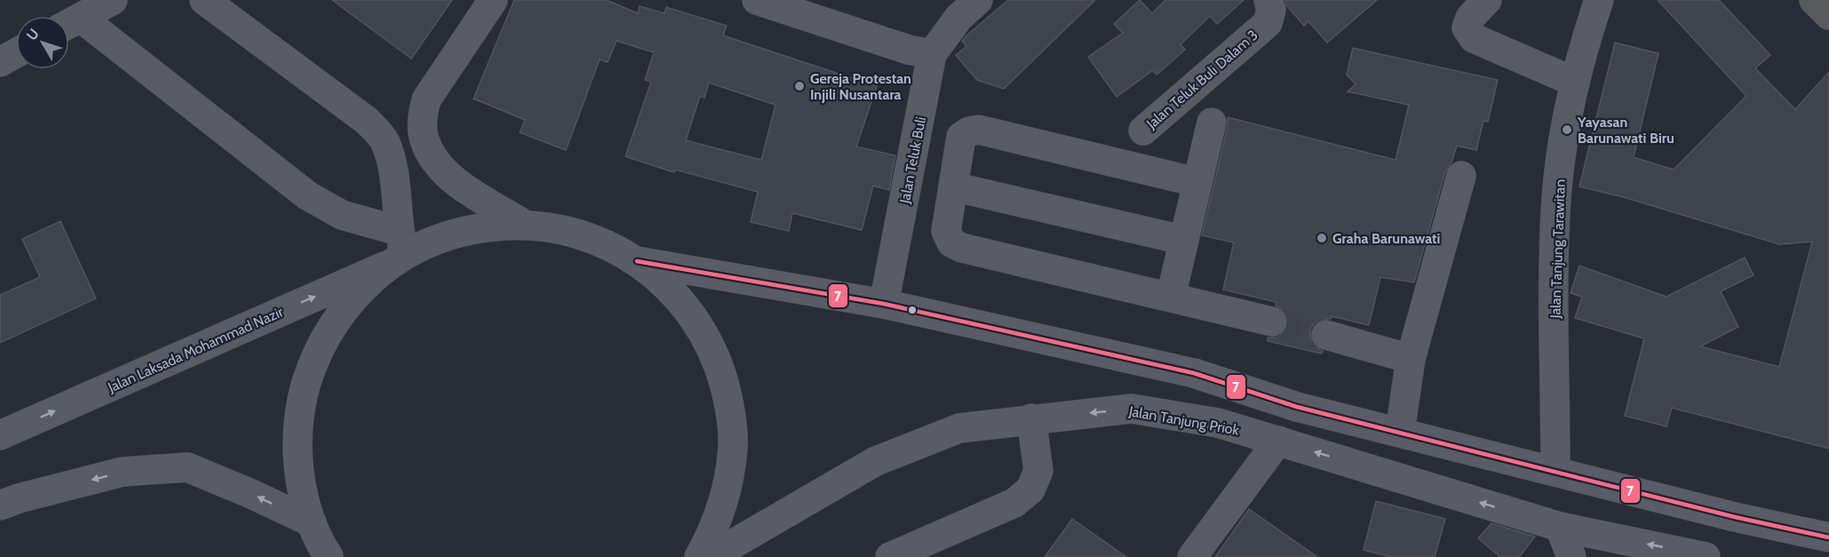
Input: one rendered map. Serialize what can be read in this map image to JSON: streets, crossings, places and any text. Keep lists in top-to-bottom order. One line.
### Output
{"streets":{"main road":["Jalan Tanjung Priok"],"street":["Jalan Teluk Buli Dalam 3","Jalan Teluk Buli","Jalan Tanjung Tarawitan","Jalan Laksada Mohammad Nazir"]},"one_way":["Jalan Laksada Mohammad Nazir"],"places":["Gereja Protestan Injili Nusantara","Yayasan Barunawati Biru","Graha Barunawati"],"lines":["transit line 7"],"north":"top left"}
